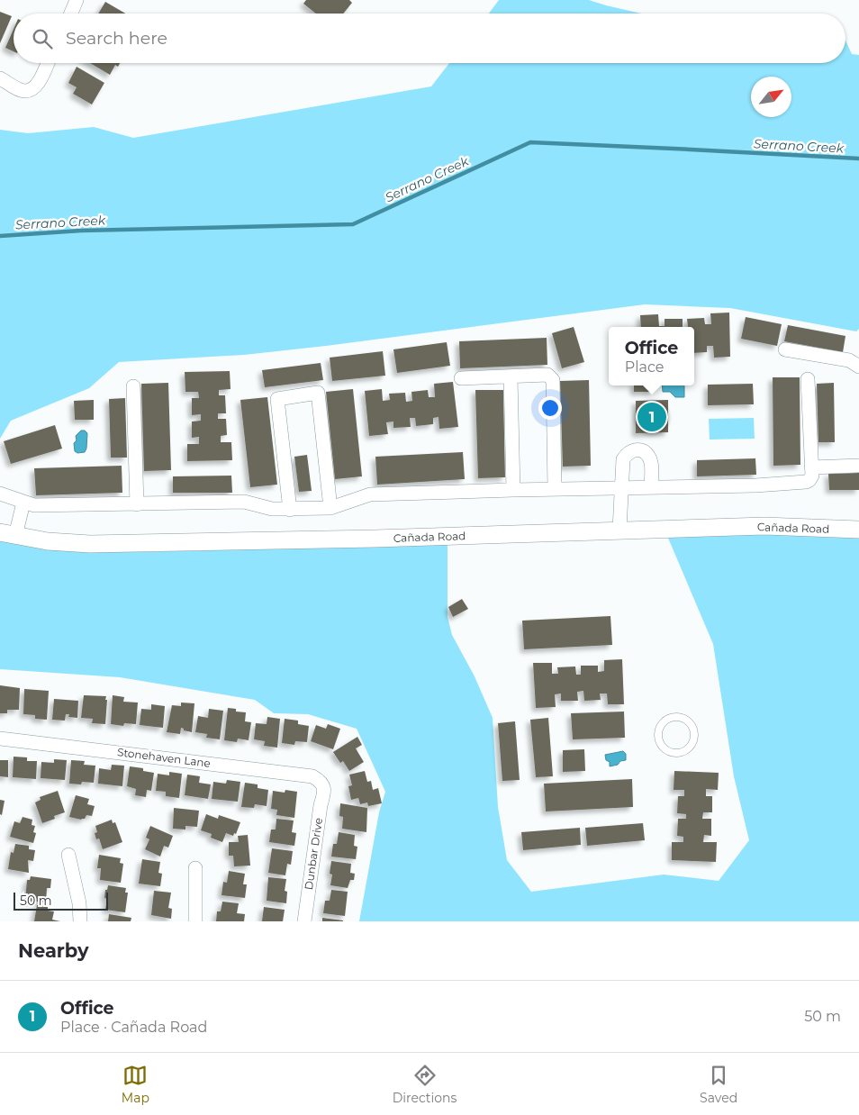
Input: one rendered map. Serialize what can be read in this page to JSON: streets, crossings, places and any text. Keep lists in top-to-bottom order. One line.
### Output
{"streets":{"street":["Cañada Road","Stonehaven Lane","Dunbar Drive"]},"crossings":[["Stonehaven Lane","Dunbar Drive"]],"water":["Serrano Creek"],"scale_bar":"50 m","north":"top right","page":{"search":"Search here","popup":["Office","Place"],"pins":"1","scale":"50 m","heading":"Nearby","list":[{"mark":"1","name":"Office","note":"Place · Cañada Road","value":"50 m"}],"nav":["Map","Directions","Saved"]}}
